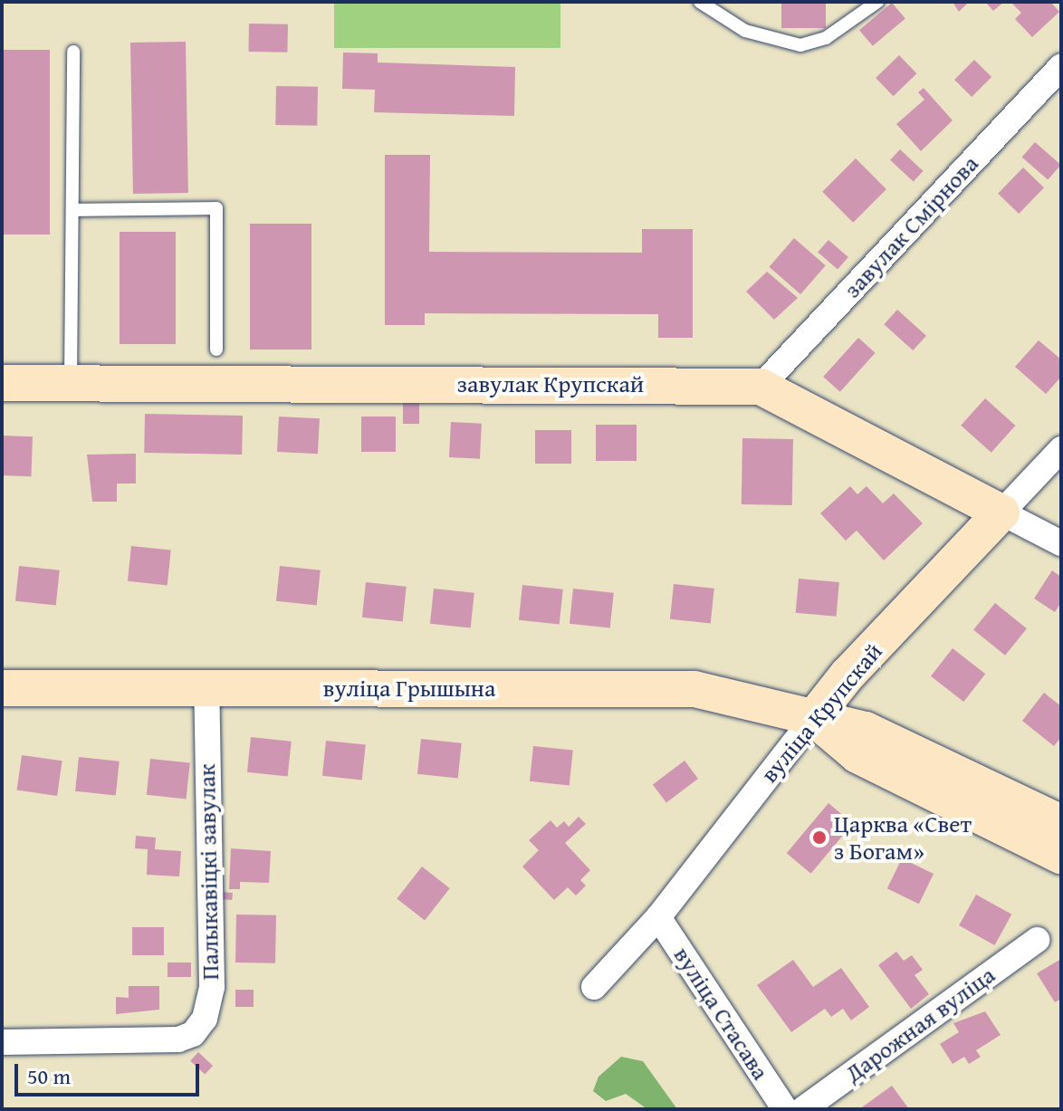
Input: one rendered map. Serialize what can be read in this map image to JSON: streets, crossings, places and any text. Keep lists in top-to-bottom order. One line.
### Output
{"streets":{"main road":["завулак Крупскай","вуліца Грышына","вуліца Крупскай"],"street":["завулак Смірнова","Палыкавіцкі завулак","вуліца Стасава","Дарожная вуліца"]},"crossings":[["завулак Смірнова","завулак Крупскай"],["завулак Крупскай","вуліца Крупскай"],["вуліца Грышына","вуліца Крупскай"],["вуліца Грышына","Палыкавіцкі завулак"],["вуліца Крупскай","вуліца Стасава"]],"places":["Царква «Свет з Богам»"],"scale_bar":"50 m"}
